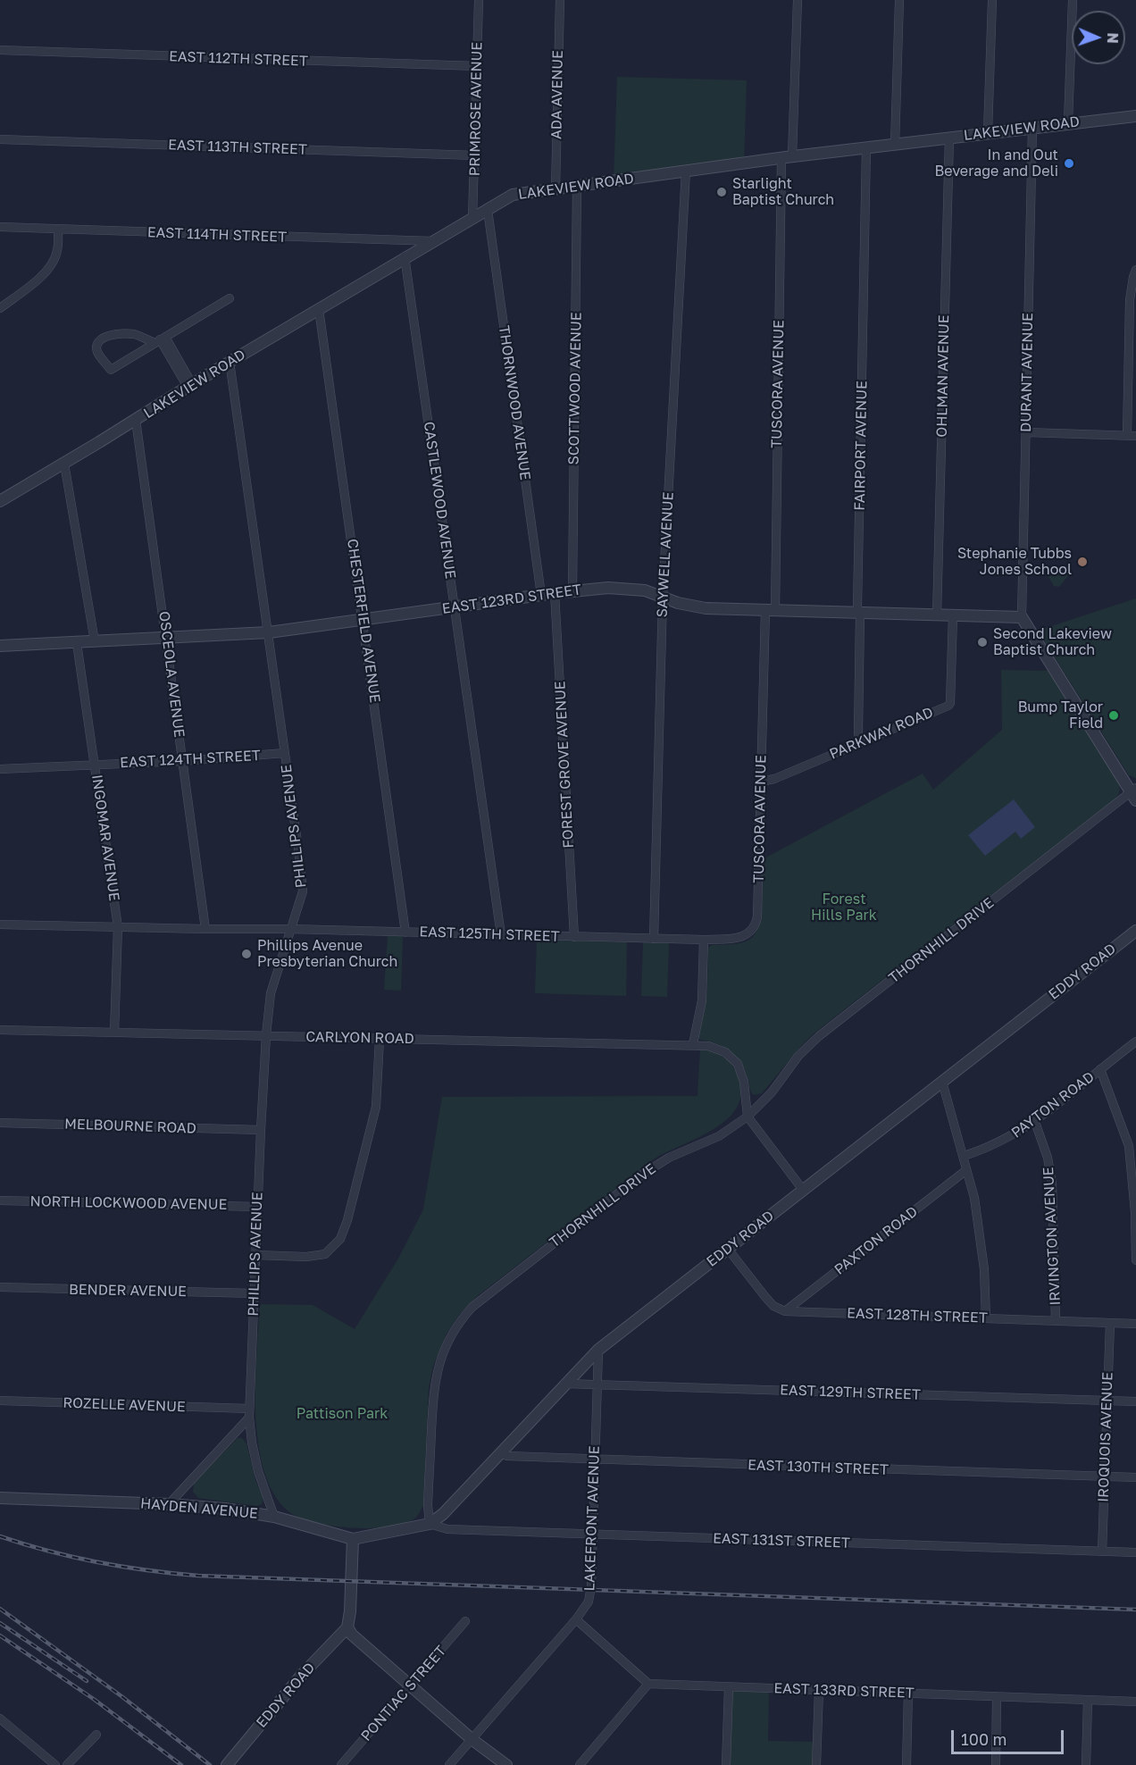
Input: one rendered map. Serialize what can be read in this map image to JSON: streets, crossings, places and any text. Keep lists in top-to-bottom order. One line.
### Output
{"streets":{"street":["EAST 112TH STREET","ADA AVENUE","PRIMROSE AVENUE","LAKEVIEW ROAD","EAST 113TH STREET","EAST 114TH STREET","DURANT AVENUE","OHLMAN AVENUE","TUSCORA AVENUE","SCOTTWOOD AVENUE","THORNWOOD AVENUE","FAIRPORT AVENUE","CASTLEWOOD AVENUE","SAYWELL AVENUE","EAST 123RD STREET","CHESTERFIELD AVENUE","OSCEOLA AVENUE","PARKWAY ROAD","EAST 124TH STREET","FOREST GROVE AVENUE","PHILLIPS AVENUE","INGOMAR AVENUE","EAST 125TH STREET","THORNHILL DRIVE","EDDY ROAD","CARLYON ROAD","PAYTON ROAD","MELBOURNE ROAD","NORTH LOCKWOOD AVENUE","IRVINGTON AVENUE","PAXTON ROAD","BENDER AVENUE","EAST 128TH STREET","EAST 129TH STREET","ROZELLE AVENUE","IROQUOIS AVENUE","EAST 130TH STREET","HAYDEN AVENUE","LAKEFRONT AVENUE","EAST 131ST STREET","EAST 133RD STREET","PONTIAC STREET"]},"crossings":[["EAST 112TH STREET","PRIMROSE AVENUE"],["ADA AVENUE","LAKEVIEW ROAD"],["PRIMROSE AVENUE","LAKEVIEW ROAD"],["PRIMROSE AVENUE","EAST 113TH STREET"],["LAKEVIEW ROAD","EAST 114TH STREET"],["LAKEVIEW ROAD","DURANT AVENUE"],["LAKEVIEW ROAD","OHLMAN AVENUE"],["LAKEVIEW ROAD","TUSCORA AVENUE"],["LAKEVIEW ROAD","SCOTTWOOD AVENUE"],["LAKEVIEW ROAD","THORNWOOD AVENUE"],["LAKEVIEW ROAD","FAIRPORT AVENUE"],["LAKEVIEW ROAD","CASTLEWOOD AVENUE"],["LAKEVIEW ROAD","SAYWELL AVENUE"],["LAKEVIEW ROAD","CHESTERFIELD AVENUE"],["LAKEVIEW ROAD","OSCEOLA AVENUE"],["LAKEVIEW ROAD","PHILLIPS AVENUE"],["DURANT AVENUE","EAST 123RD STREET"],["OHLMAN AVENUE","EAST 123RD STREET"],["TUSCORA AVENUE","EAST 123RD STREET"],["TUSCORA AVENUE","PARKWAY ROAD"],["TUSCORA AVENUE","EAST 125TH STREET"],["SCOTTWOOD AVENUE","EAST 123RD STREET"],["THORNWOOD AVENUE","EAST 123RD STREET"],["FAIRPORT AVENUE","EAST 123RD STREET"],["FAIRPORT AVENUE","PARKWAY ROAD"],["CASTLEWOOD AVENUE","EAST 123RD STREET"],["CASTLEWOOD AVENUE","EAST 125TH STREET"],["SAYWELL AVENUE","EAST 123RD STREET"],["SAYWELL AVENUE","EAST 125TH STREET"],["EAST 123RD STREET","CHESTERFIELD AVENUE"],["EAST 123RD STREET","OSCEOLA AVENUE"],["EAST 123RD STREET","PARKWAY ROAD"],["EAST 123RD STREET","FOREST GROVE AVENUE"],["EAST 123RD STREET","PHILLIPS AVENUE"],["EAST 123RD STREET","INGOMAR AVENUE"],["CHESTERFIELD AVENUE","EAST 125TH STREET"],["OSCEOLA AVENUE","EAST 124TH STREET"],["OSCEOLA AVENUE","EAST 125TH STREET"],["EAST 124TH STREET","PHILLIPS AVENUE"],["EAST 124TH STREET","INGOMAR AVENUE"],["FOREST GROVE AVENUE","EAST 125TH STREET"],["PHILLIPS AVENUE","EAST 125TH STREET"],["PHILLIPS AVENUE","CARLYON ROAD"],["PHILLIPS AVENUE","MELBOURNE ROAD"],["PHILLIPS AVENUE","NORTH LOCKWOOD AVENUE"],["PHILLIPS AVENUE","BENDER AVENUE"],["PHILLIPS AVENUE","ROZELLE AVENUE"],["PHILLIPS AVENUE","HAYDEN AVENUE"],["INGOMAR AVENUE","EAST 125TH STREET"],["INGOMAR AVENUE","CARLYON ROAD"],["THORNHILL DRIVE","EDDY ROAD"],["THORNHILL DRIVE","CARLYON ROAD"],["THORNHILL DRIVE","EAST 131ST STREET"],["EDDY ROAD","EAST 129TH STREET"],["EDDY ROAD","EAST 130TH STREET"],["EDDY ROAD","HAYDEN AVENUE"],["EDDY ROAD","LAKEFRONT AVENUE"],["EDDY ROAD","EAST 131ST STREET"],["PAYTON ROAD","IRVINGTON AVENUE"],["IRVINGTON AVENUE","EAST 128TH STREET"],["PAXTON ROAD","EAST 128TH STREET"],["EAST 128TH STREET","IROQUOIS AVENUE"],["EAST 129TH STREET","IROQUOIS AVENUE"],["EAST 129TH STREET","LAKEFRONT AVENUE"],["IROQUOIS AVENUE","EAST 130TH STREET"],["IROQUOIS AVENUE","EAST 131ST STREET"],["EAST 130TH STREET","LAKEFRONT AVENUE"],["LAKEFRONT AVENUE","EAST 131ST STREET"]],"parks":["Forest Hills Park","Pattison Park"],"places":["In and Out Beverage and Deli","Starlight Baptist Church","Stephanie Tubbs Jones School","Second Lakeview Baptist Church","Bump Taylor Field","Phillips Avenue Presbyterian Church"],"scale_bar":"100 m","north":"right"}
